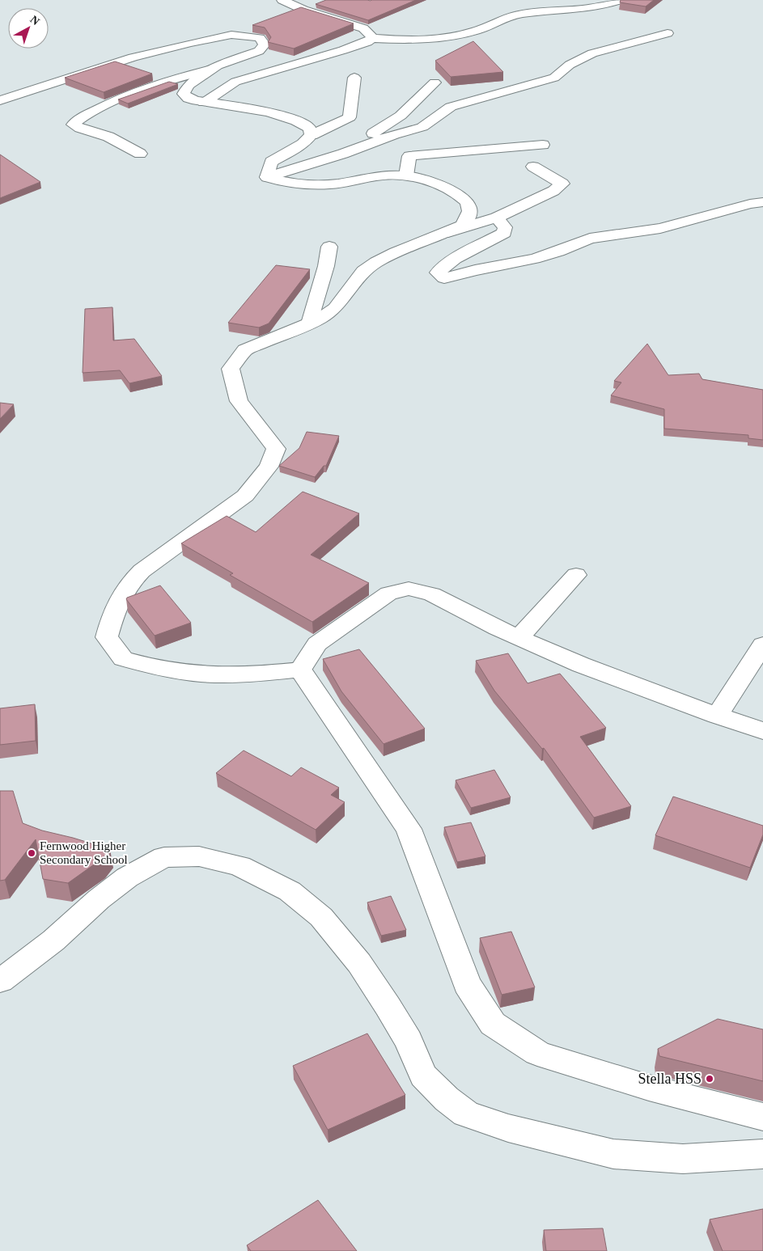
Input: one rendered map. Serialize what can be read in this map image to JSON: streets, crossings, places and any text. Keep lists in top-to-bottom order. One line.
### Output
{"places":["Fernwood Higher Secondary School","Stella HSS"],"north":"top right"}
